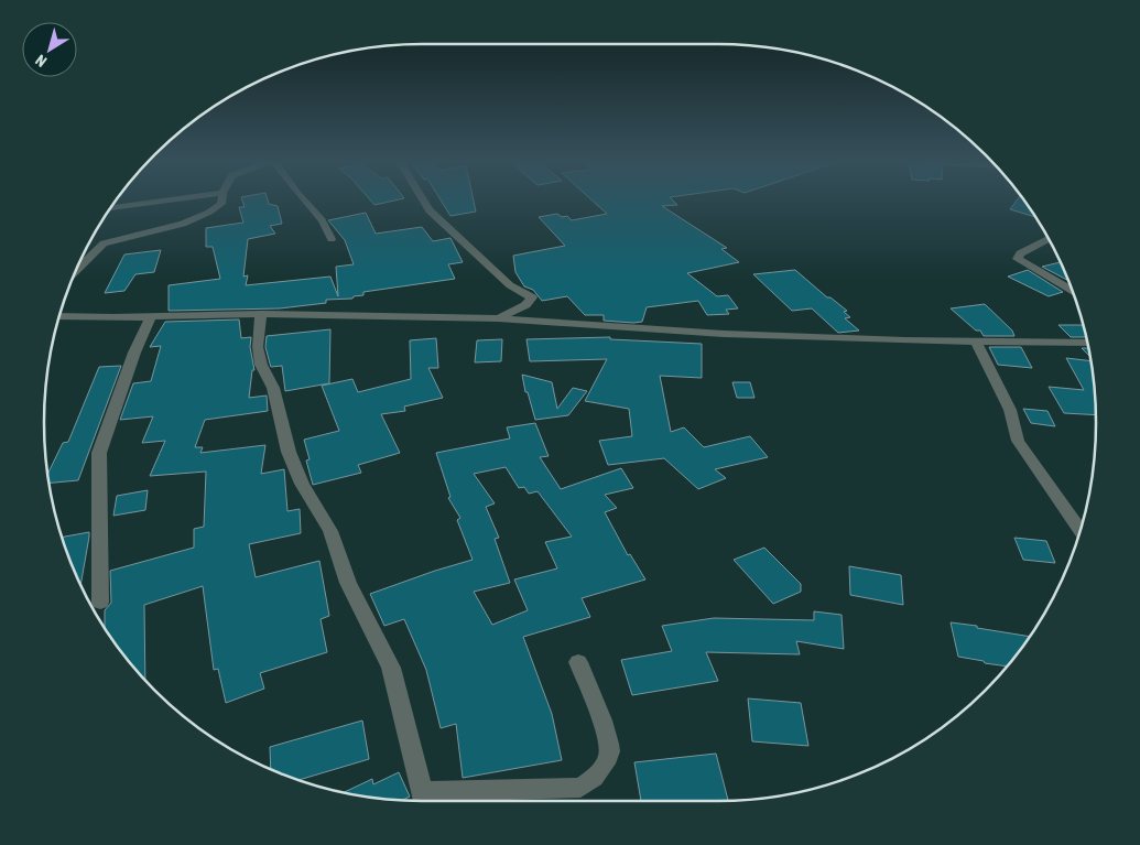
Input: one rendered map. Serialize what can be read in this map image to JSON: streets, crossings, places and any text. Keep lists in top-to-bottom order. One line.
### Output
{"north":"bottom left"}
